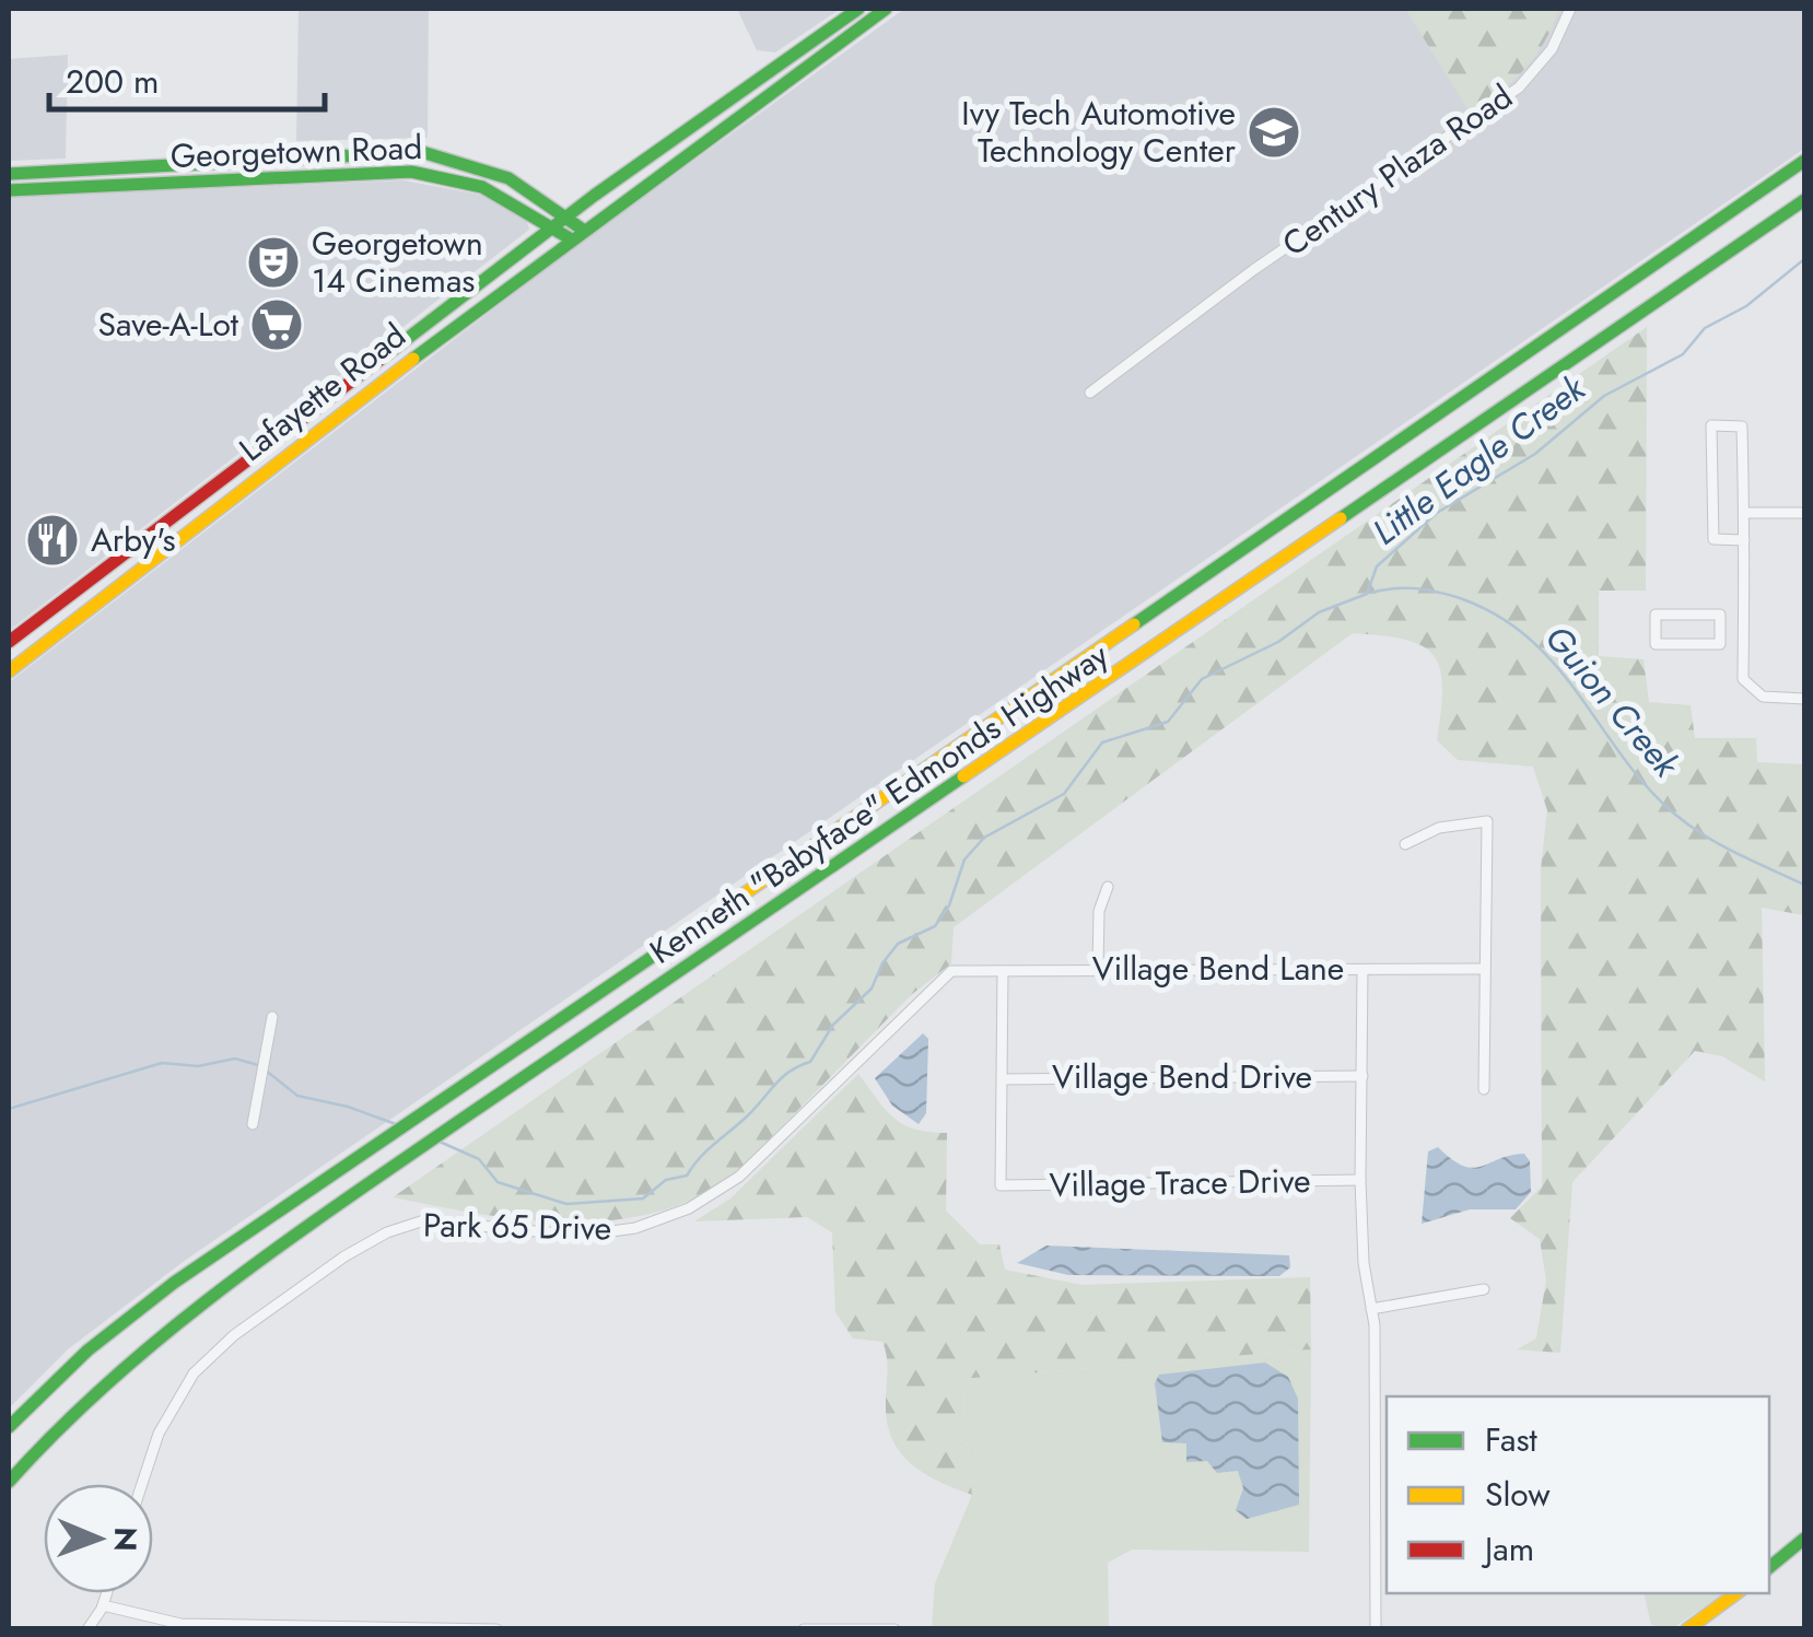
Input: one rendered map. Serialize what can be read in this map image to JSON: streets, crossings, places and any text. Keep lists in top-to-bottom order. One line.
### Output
{"streets":{"main road":["Georgetown Road","Lafayette Road","Kenneth \"Babyface\" Edmonds Highway"],"street":["Century Plaza Road","Village Bend Lane","Village Bend Drive","Village Trace Drive","Park 65 Drive"]},"crossings":[["Georgetown Road","Lafayette Road"],["Village Bend Lane","Park 65 Drive"],["Village Bend Drive","Village Trace Drive"]],"water":["Little Eagle Creek","Guion Creek"],"places":{"school or university":["Ivy Tech Automotive Technology Center"],"theatre":["Georgetown 14 Cinemas"],"supermarket":["Save-A-Lot"],"restaurant":["Arby's"]},"legend":["Fast","Slow","Jam"],"scale_bar":"200 m","north":"right"}
